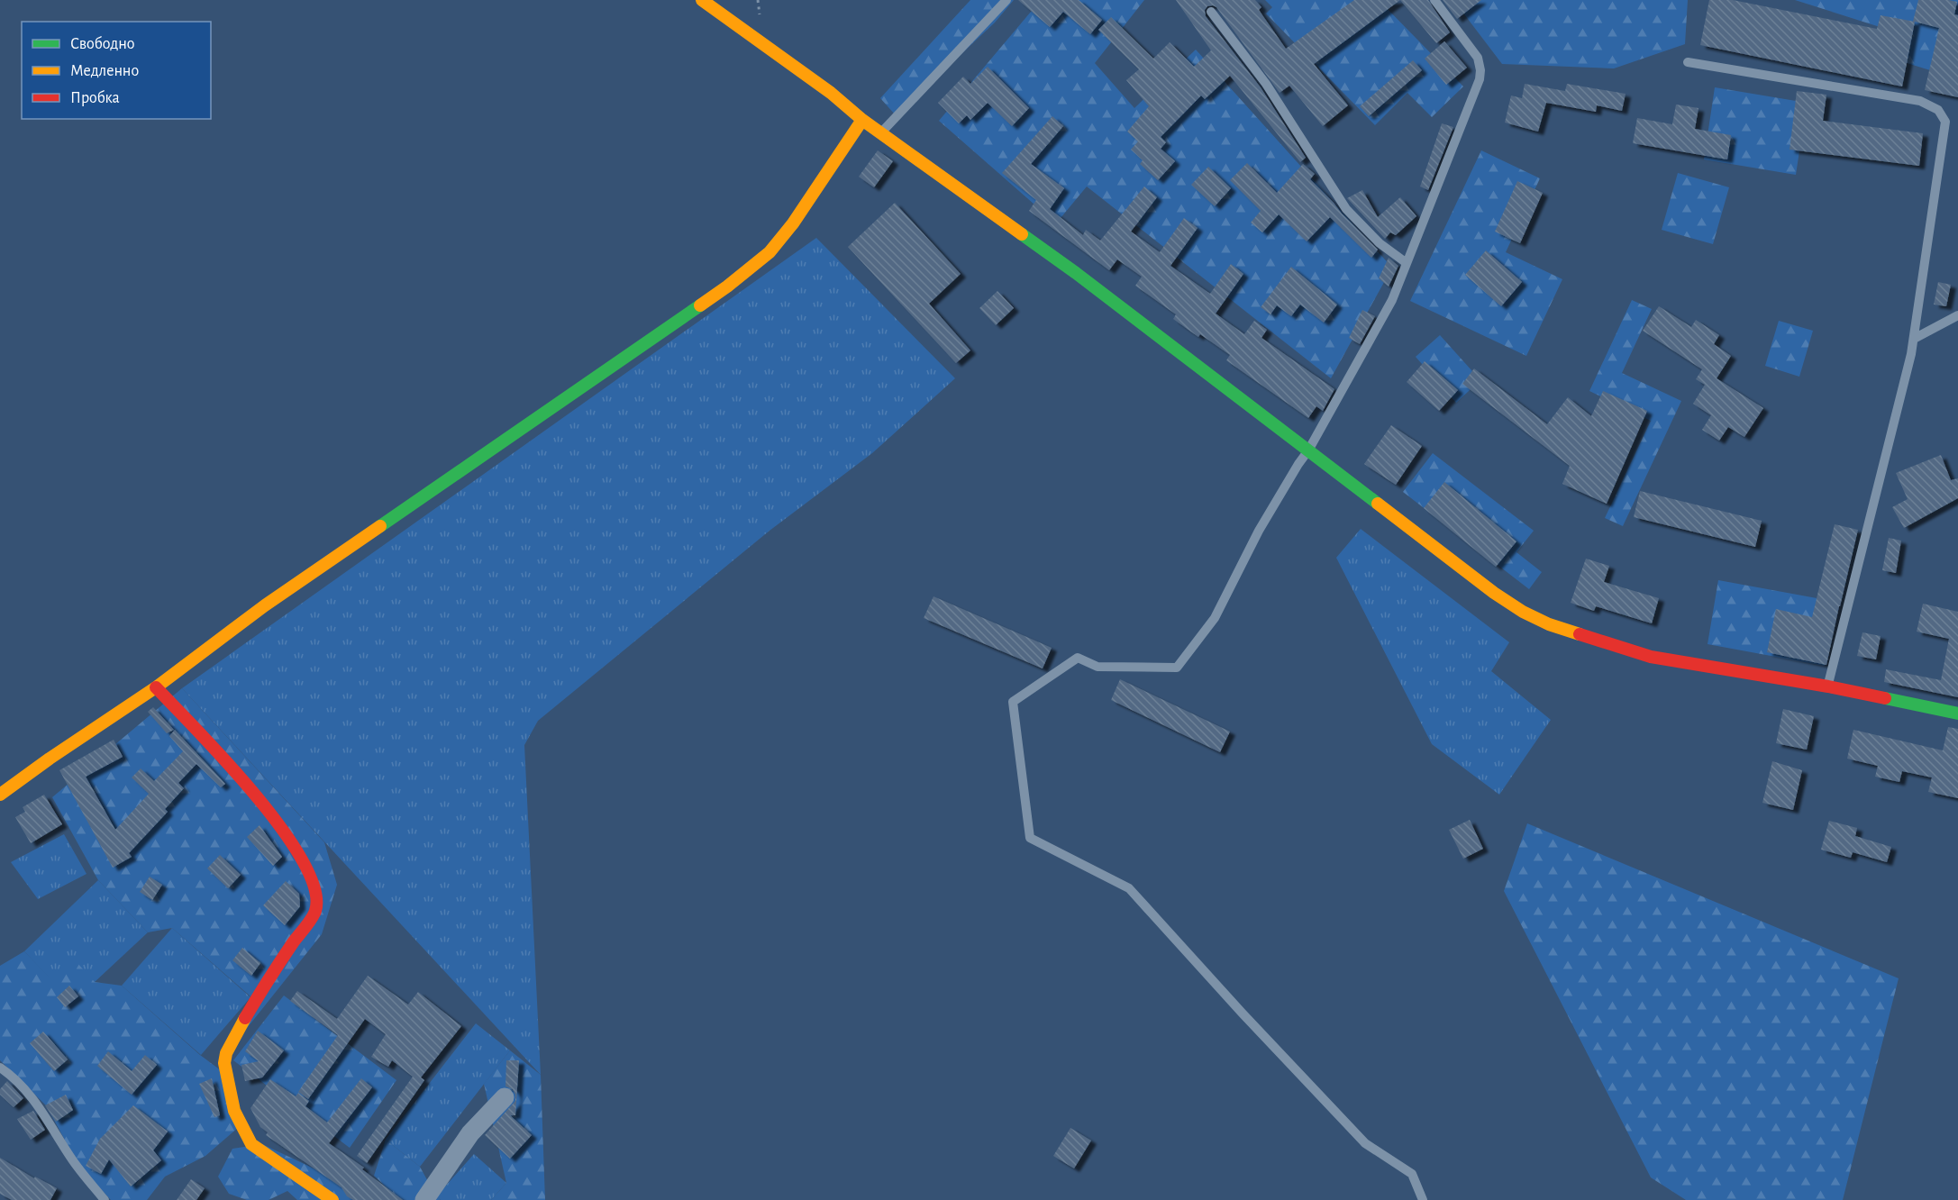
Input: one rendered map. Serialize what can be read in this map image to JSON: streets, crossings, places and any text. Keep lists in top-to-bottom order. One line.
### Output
{"legend":["Свободно","Медленно","Пробка"]}
